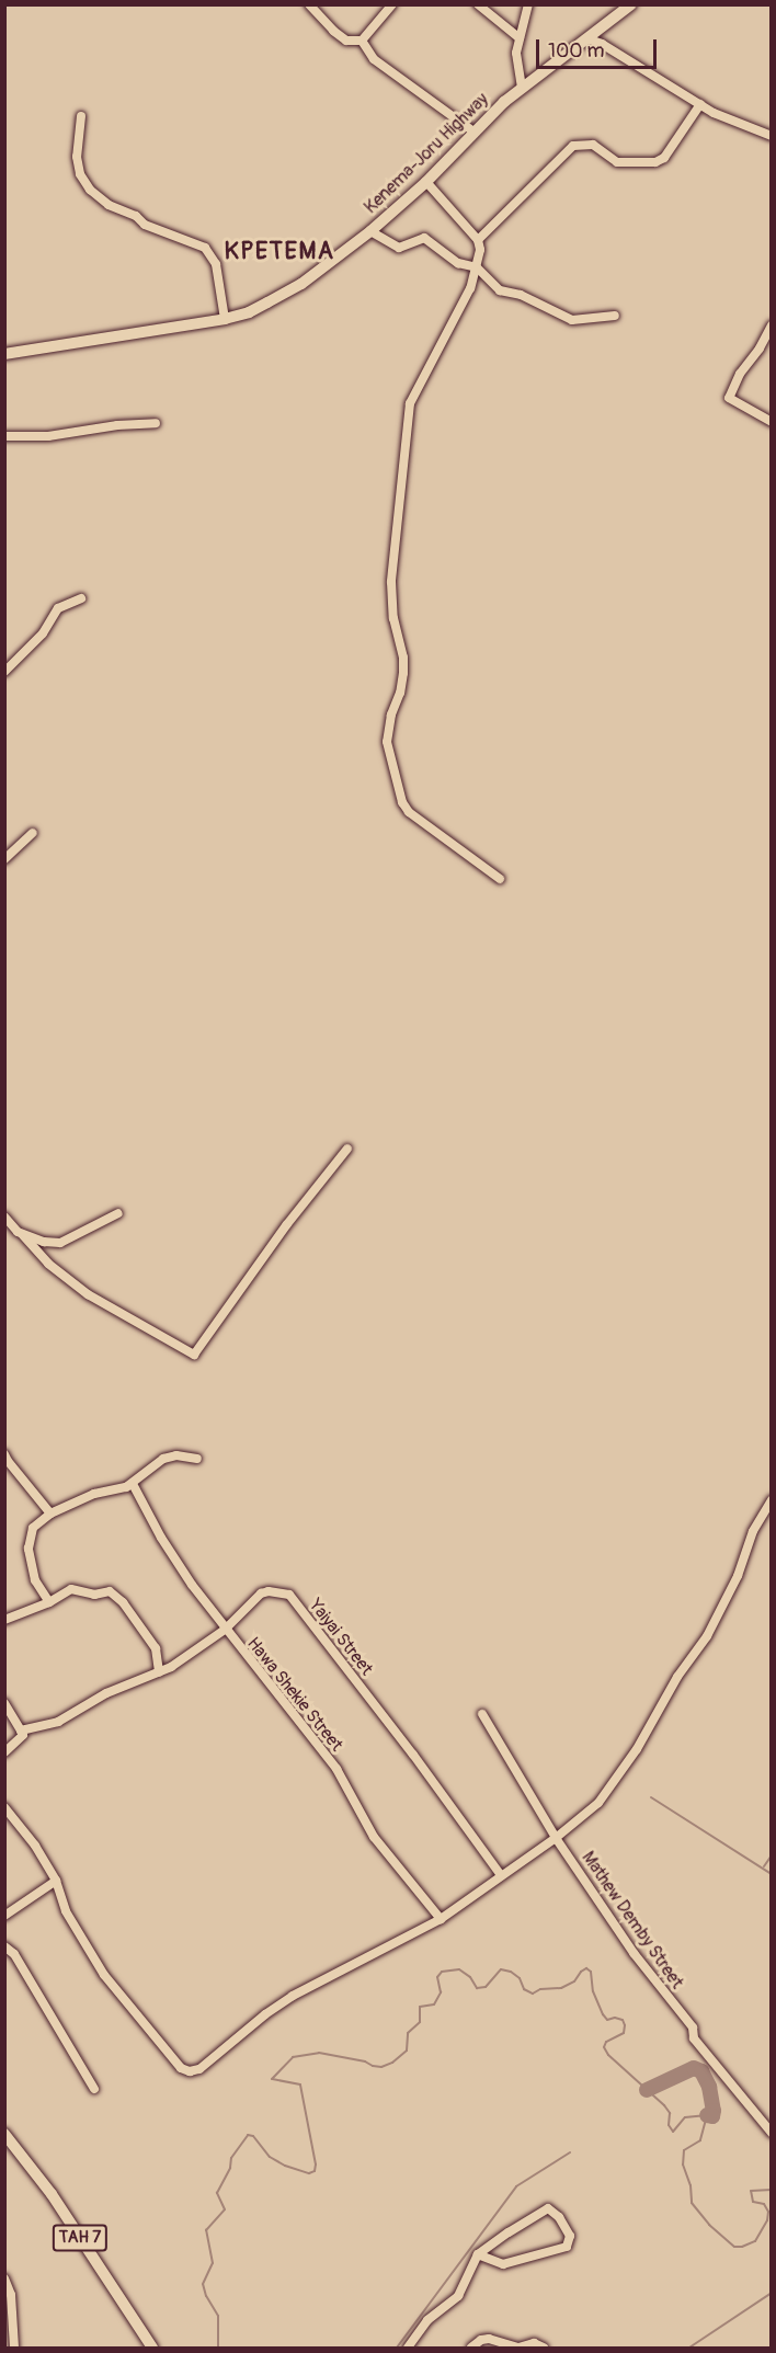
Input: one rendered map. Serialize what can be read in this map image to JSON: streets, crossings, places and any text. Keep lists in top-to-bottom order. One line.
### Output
{"streets":{"highway":["Kenema-Joru Highway","TAH 7"],"street":["Yaiyai Street","Hawa Shekie Street","Mathew Demby Street"]},"crossings":[["Yaiyai Street","Hawa Shekie Street"]],"districts":["KPETEMA"],"scale_bar":"100 m"}
